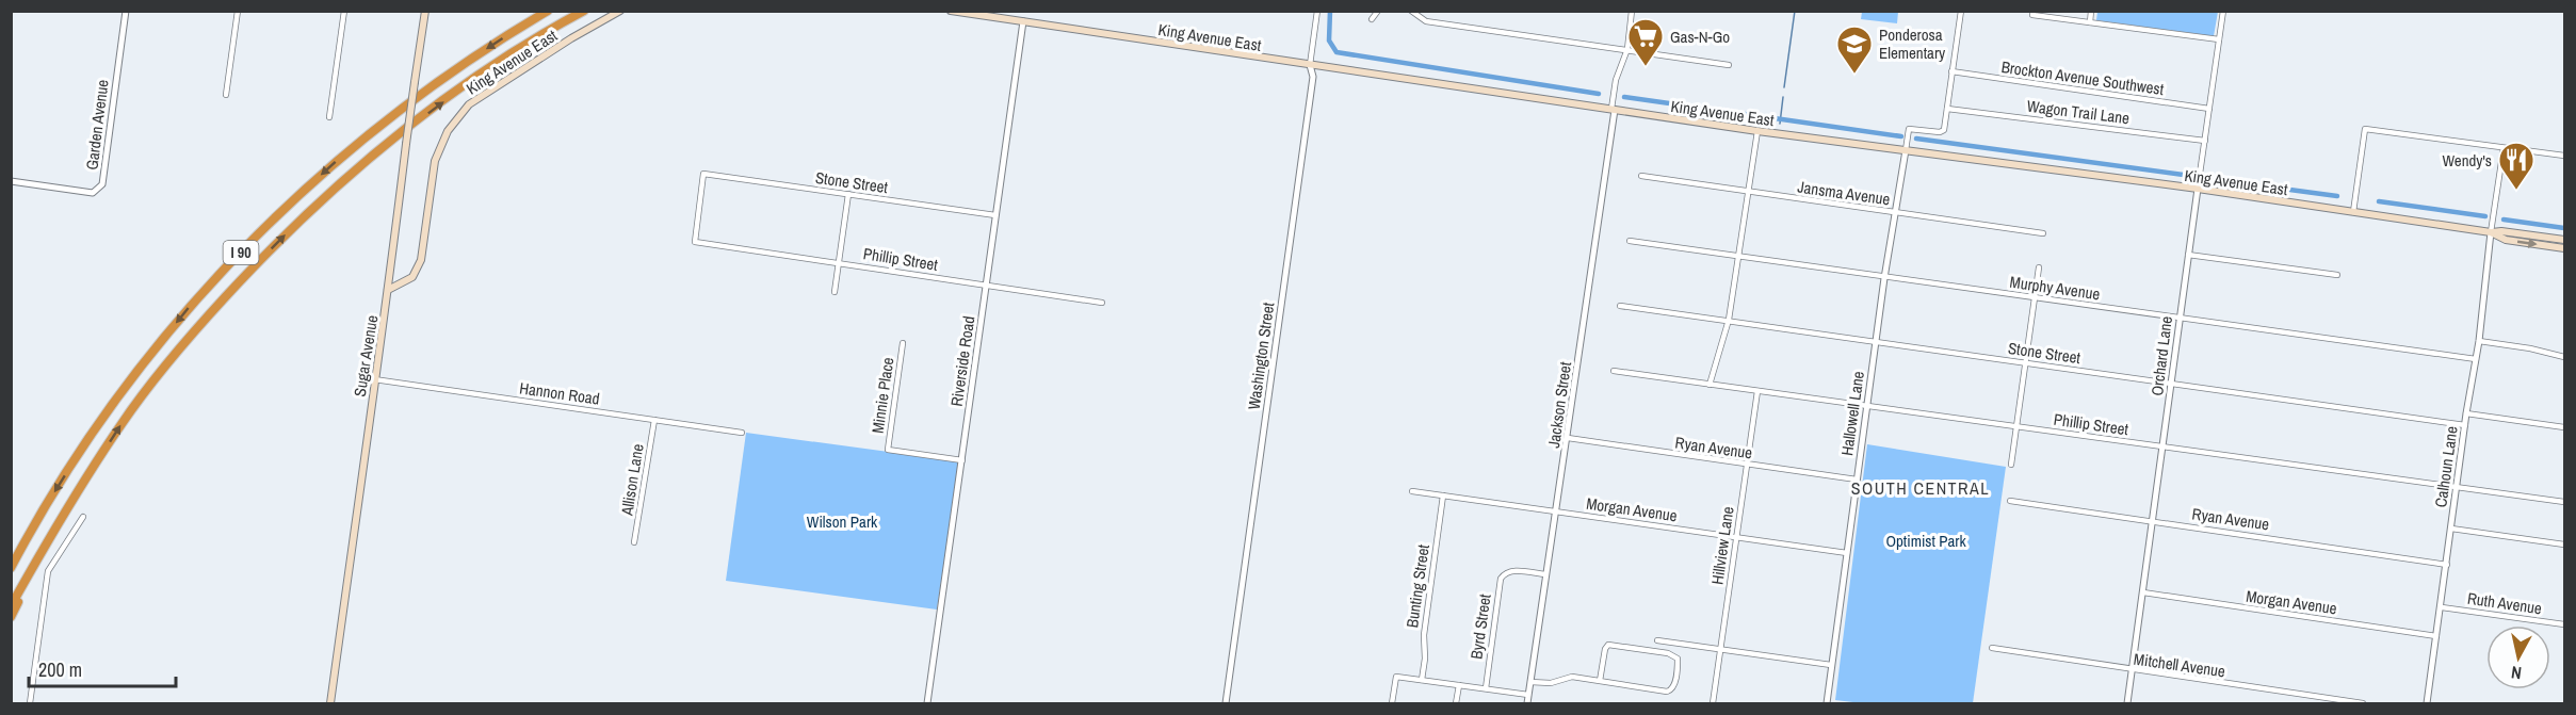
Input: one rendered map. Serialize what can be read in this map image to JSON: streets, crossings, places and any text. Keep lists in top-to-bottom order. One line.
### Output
{"streets":{"highway":["I 90"],"main road":["King Avenue East","Sugar Avenue"],"street":["Brockton Avenue Southwest","Wagon Trail Lane","Garden Avenue","Stone Street","Jansma Avenue","Phillip Street","Murphy Avenue","Washington Street","Orchard Lane","Riverside Road","Hannon Road","Minnie Place","Jackson Street","Hallowell Lane","Ryan Avenue","Calhoun Lane","Allison Lane","Morgan Avenue","Hillview Lane","Bunting Street","Ruth Avenue","Byrd Street","Mitchell Avenue"]},"crossings":[["King Avenue East","Sugar Avenue"],["King Avenue East","Washington Street"],["King Avenue East","Orchard Lane"],["King Avenue East","Riverside Road"],["King Avenue East","Jackson Street"],["King Avenue East","Hallowell Lane"],["King Avenue East","Calhoun Lane"],["Brockton Avenue Southwest","Orchard Lane"],["Wagon Trail Lane","Orchard Lane"],["Wagon Trail Lane","Hallowell Lane"],["Stone Street","Phillip Street"],["Stone Street","Orchard Lane"],["Stone Street","Riverside Road"],["Stone Street","Hallowell Lane"],["Stone Street","Calhoun Lane"],["Jansma Avenue","Hallowell Lane"],["Phillip Street","Orchard Lane"],["Phillip Street","Riverside Road"],["Phillip Street","Hallowell Lane"],["Phillip Street","Calhoun Lane"],["Phillip Street","Hillview Lane"],["Murphy Avenue","Orchard Lane"],["Murphy Avenue","Hallowell Lane"],["Murphy Avenue","Calhoun Lane"],["Sugar Avenue","Hannon Road"],["Orchard Lane","Ryan Avenue"],["Orchard Lane","Morgan Avenue"],["Orchard Lane","Mitchell Avenue"],["Riverside Road","Minnie Place"],["Hannon Road","Allison Lane"],["Jackson Street","Ryan Avenue"],["Jackson Street","Morgan Avenue"],["Jackson Street","Byrd Street"],["Hallowell Lane","Ryan Avenue"],["Hallowell Lane","Morgan Avenue"],["Ryan Avenue","Calhoun Lane"],["Ryan Avenue","Hillview Lane"],["Calhoun Lane","Morgan Avenue"],["Calhoun Lane","Ruth Avenue"],["Morgan Avenue","Hillview Lane"],["Morgan Avenue","Bunting Street"]],"districts":["SOUTH CENTRAL"],"parks":["Wilson Park","Optimist Park"],"places":{"supermarket":["Gas-N-Go"],"school or university":["Ponderosa Elementary"],"restaurant":["Wendy's"]},"scale_bar":"200 m","north":"bottom"}
